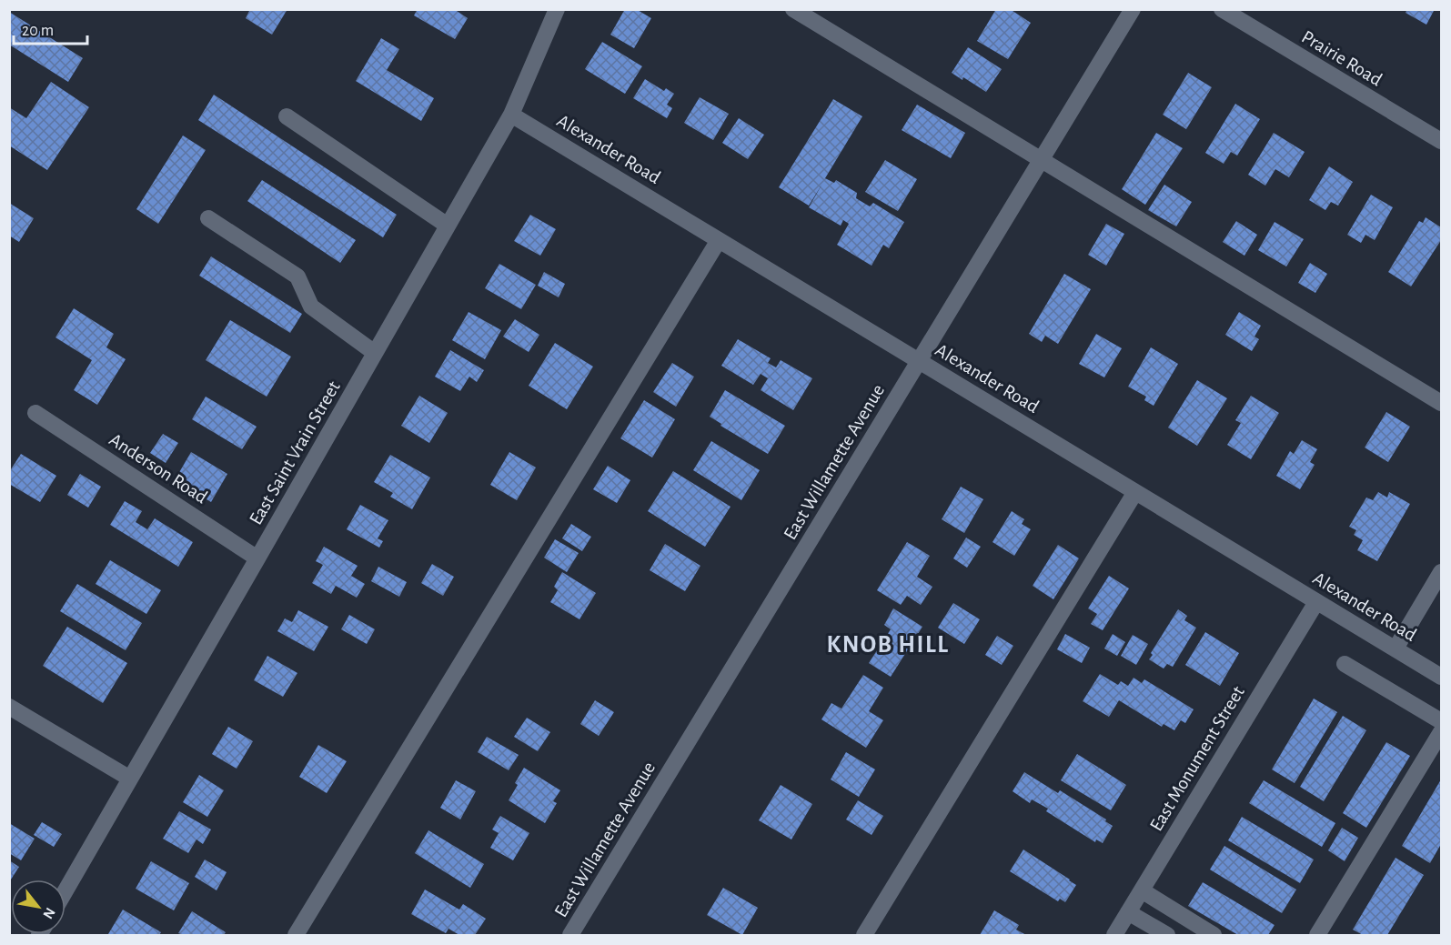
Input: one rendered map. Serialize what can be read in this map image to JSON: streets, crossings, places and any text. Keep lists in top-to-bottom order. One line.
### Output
{"streets":{"street":["Prairie Road","Alexander Road","East Saint Vrain Street","East Willamette Avenue","Anderson Road","East Monument Street"]},"crossings":[["Alexander Road","East Saint Vrain Street"],["Alexander Road","East Willamette Avenue"],["Alexander Road","East Monument Street"],["East Saint Vrain Street","Anderson Road"]],"districts":["KNOB HILL"],"scale_bar":"20 m","north":"bottom right"}
